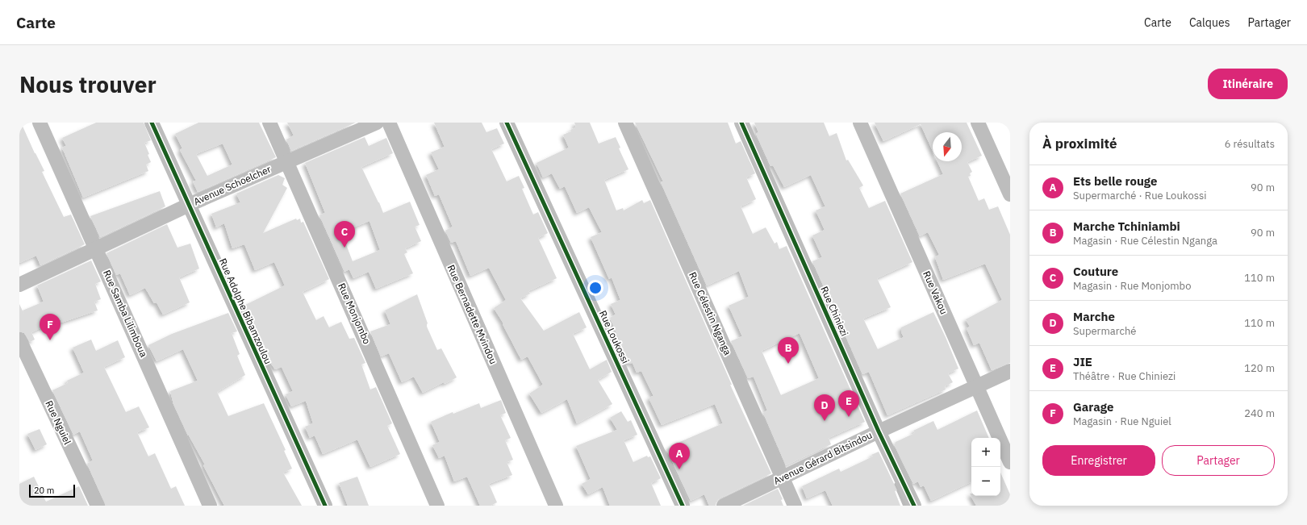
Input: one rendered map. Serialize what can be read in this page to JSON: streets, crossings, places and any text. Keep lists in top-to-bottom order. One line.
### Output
{"streets":{"street":["Avenue Schoelcher","Rue Vakou","Rue Adolphe Bibamzoulou","Rue Chiniezi","Rue Samba Lilimboua","Rue Monjombo","Rue Célestin Nganga","Rue Bernadette Mvindou","Rue Loukossi","Rue Nguiel","Avenue Gérard Bitsindou"]},"crossings":[["Avenue Schoelcher","Rue Adolphe Bibamzoulou"],["Avenue Schoelcher","Rue Samba Lilimboua"],["Avenue Schoelcher","Rue Monjombo"],["Rue Vakou","Avenue Gérard Bitsindou"],["Rue Chiniezi","Avenue Gérard Bitsindou"],["Rue Célestin Nganga","Avenue Gérard Bitsindou"]],"scale_bar":"20 m","north":"bottom","page":{"header":"Carte","nav":["Carte","Calques","Partager"],"buttons":["Itinéraire",["Enregistrer","Partager"]],"title":"Nous trouver","heading":["À proximité","6 résultats"],"list":[{"mark":"A","name":"Ets belle rouge","note":"Supermarché · Rue Loukossi","value":"90 m"},{"mark":"B","name":"Marche Tchiniambi","note":"Magasin · Rue Célestin Nganga","value":"90 m"},{"mark":"C","name":"Couture","note":"Magasin · Rue Monjombo","value":"110 m"},{"mark":"D","name":"Marche","note":"Supermarché","value":"110 m"},{"mark":"E","name":"JIE","note":"Théâtre · Rue Chiniezi","value":"120 m"},{"mark":"F","name":"Garage","note":"Magasin · Rue Nguiel","value":"240 m"}],"pins":["C","F","B","E","D","A"],"map_buttons":["+","−"],"scale":"20 m"}}
